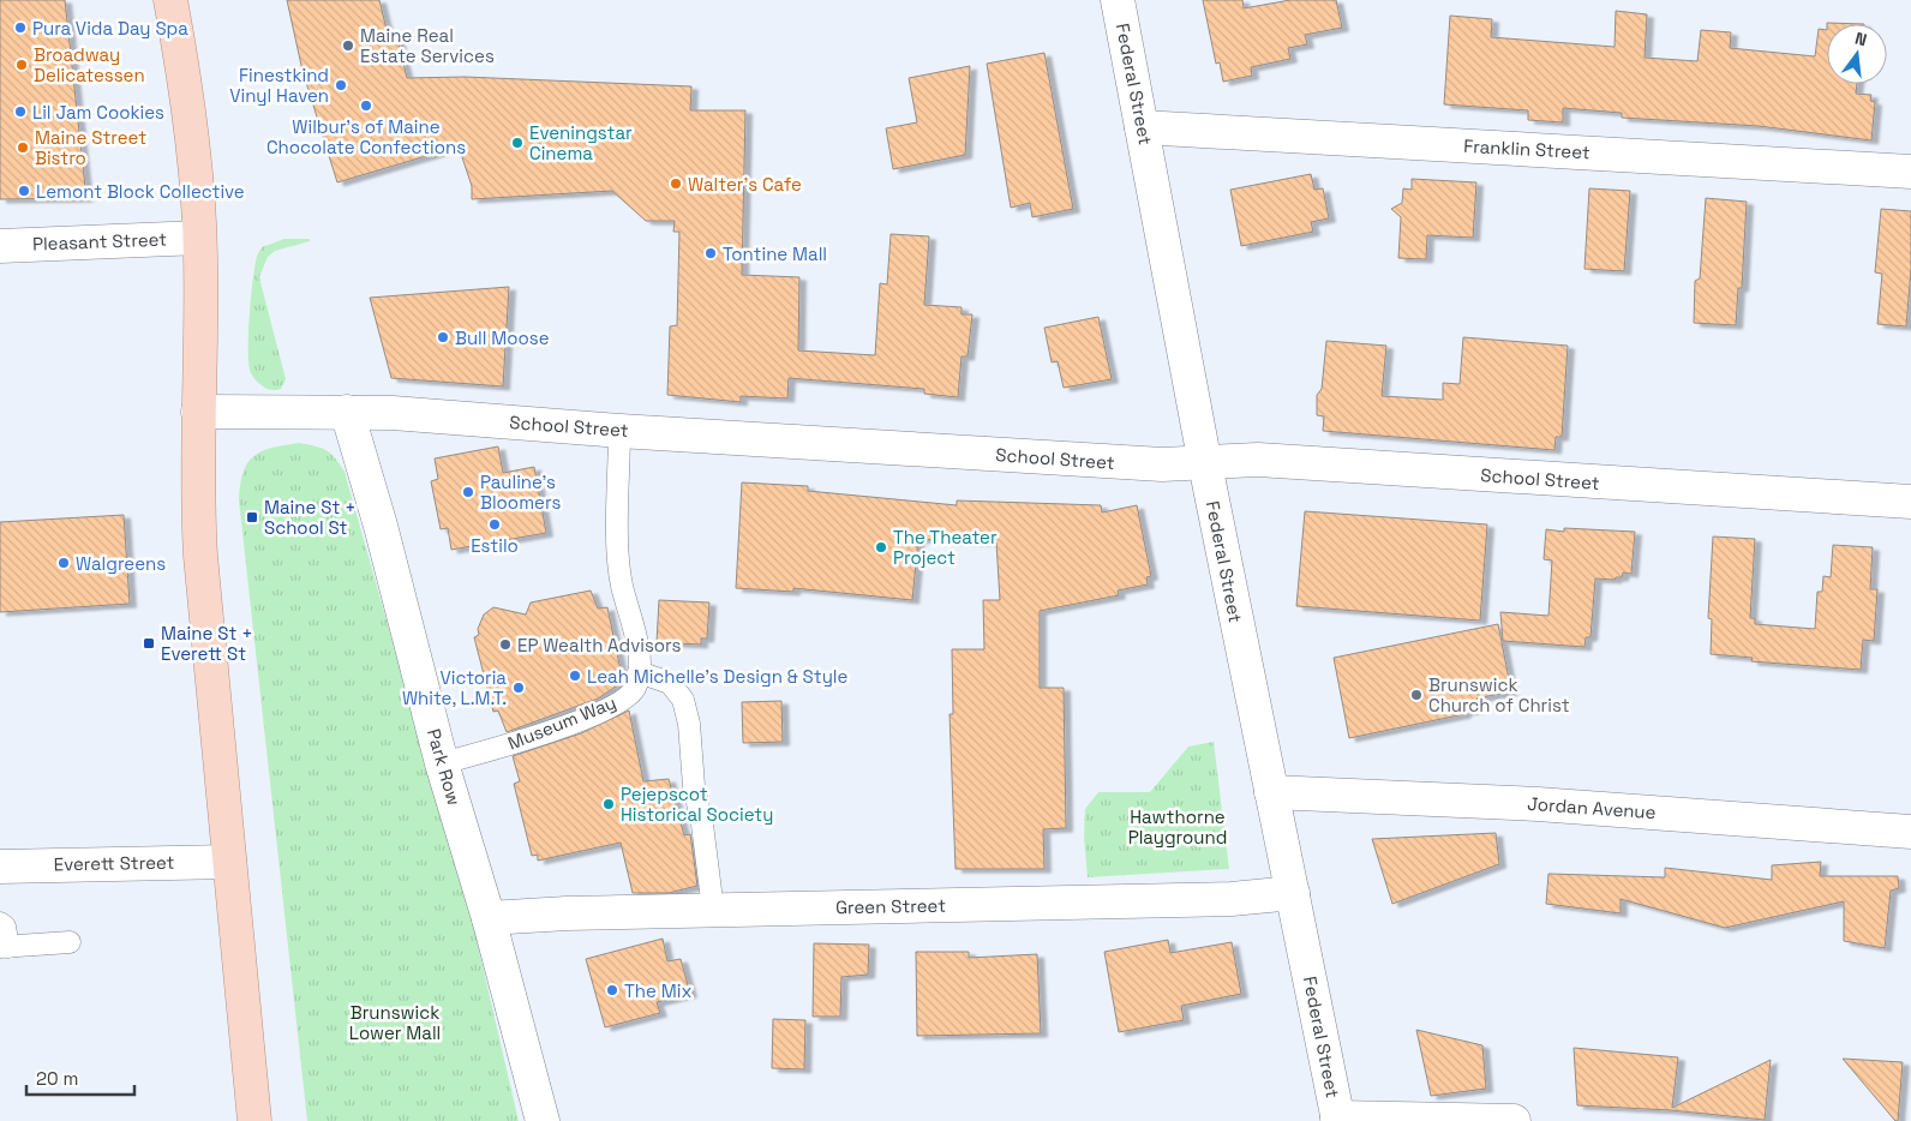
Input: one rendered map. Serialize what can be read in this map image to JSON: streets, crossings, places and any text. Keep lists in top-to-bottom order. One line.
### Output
{"streets":{"street":["Federal Street","Franklin Street","Pleasant Street","School Street","Park Row","Jordan Avenue","Everett Street","Green Street"],"lane":["Museum Way"]},"crossings":[["Federal Street","Franklin Street"],["Federal Street","School Street"],["Federal Street","Jordan Avenue"],["Federal Street","Green Street"],["School Street","Museum Way"],["School Street","Park Row"],["Museum Way","Park Row"],["Park Row","Green Street"]],"parks":["Hawthorne Playground","Brunswick Lower Mall"],"places":{"other":["Pura Vida Day Spa","Maine Real Estate Services","Broadway Delicatessen","Finestkind Vinyl Haven","Wilbur's of Maine Chocolate Confections","Lil Jam Cookies","Eveningstar Cinema","Maine Street Bistro","Walter's Cafe","Lemont Block Collective","Tontine Mall","Bull Moose","Pauline's Bloomers","Estilo","The Theater Project","Walgreens","EP Wealth Advisors","Leah Michelle’s Design & Style","Victoria White, L.M.T.","Brunswick Church of Christ","Pejepscot Historical Society","The Mix"],"transit":["Maine St + School St","Maine St + Everett St"]},"scale_bar":"20 m","north":"top"}
